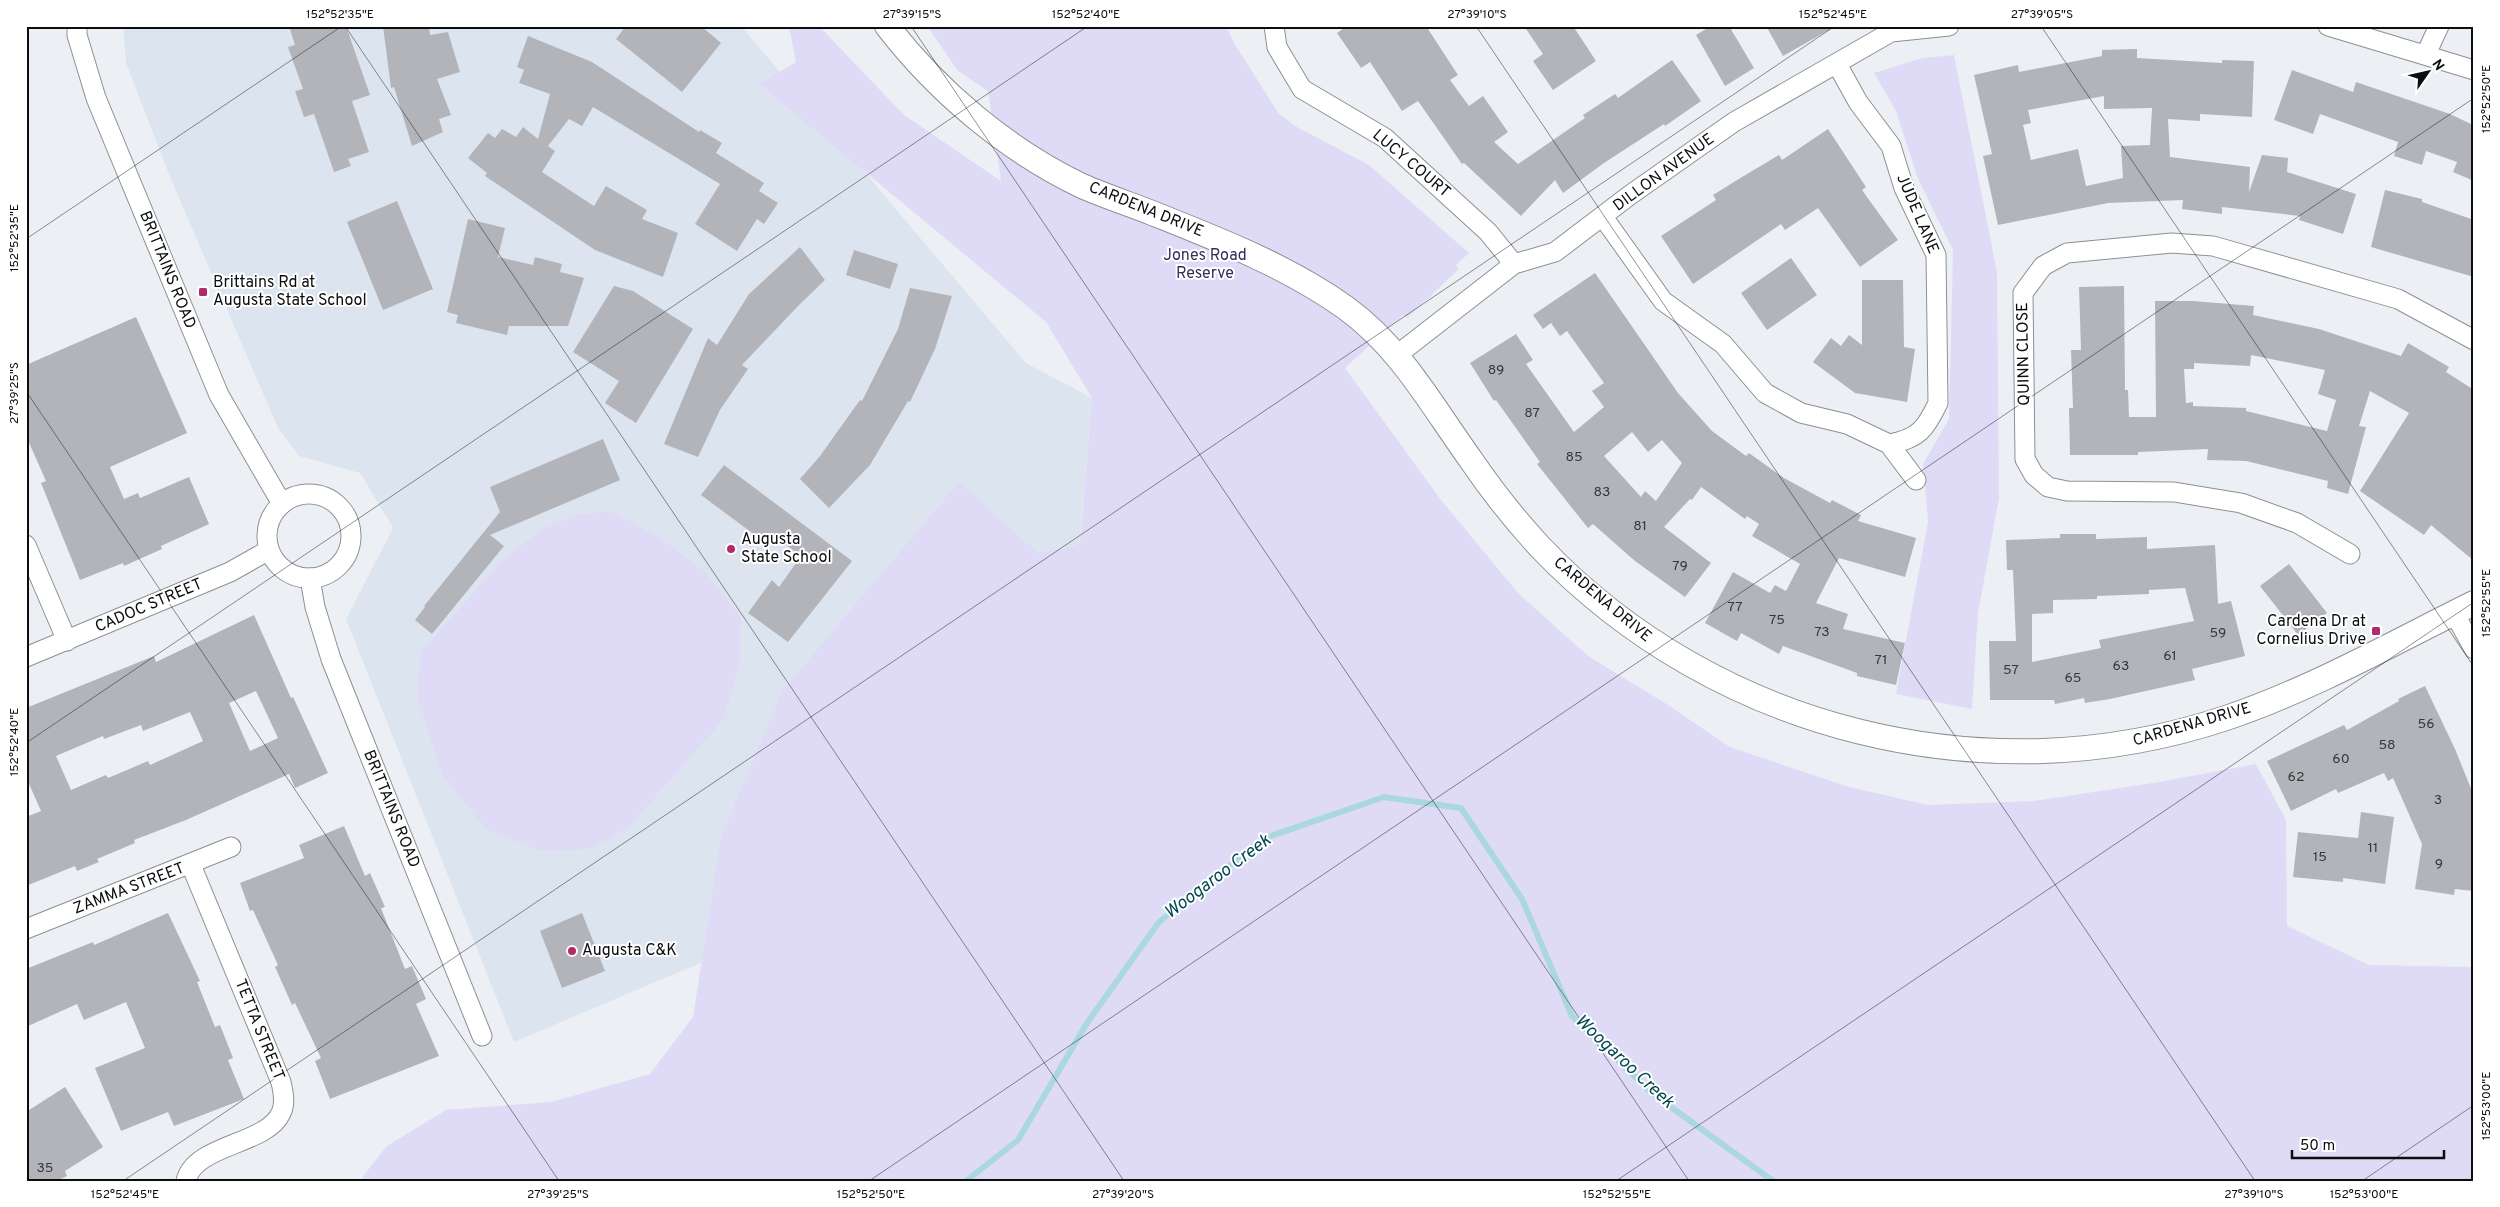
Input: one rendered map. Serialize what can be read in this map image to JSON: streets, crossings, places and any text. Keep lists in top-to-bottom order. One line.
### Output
{"streets":{"street":["LUCY COURT","DILLON AVENUE","CARDENA DRIVE","JUDE LANE","BRITTAINS ROAD","QUINN CLOSE","CADOC STREET","ZAMMA STREET","TETTA STREET"]},"crossings":[["LUCY COURT","DILLON AVENUE"],["DILLON AVENUE","CARDENA DRIVE"],["DILLON AVENUE","JUDE LANE"],["BRITTAINS ROAD","CADOC STREET"],["ZAMMA STREET","TETTA STREET"]],"water":["Woogaroo Creek"],"parks":["Jones Road Reserve"],"places":{"transit":["Brittains Rd at Augusta State School","Cardena Dr at Cornelius Drive"],"other":["Augusta State School","Augusta C&K"]},"house_numbers":["89","87","85","83","81","79","77","75","73","59","61","71","63","57","65","56","58","60","62","3","11","15","9","35"],"scale_bar":"50 m","north":"top right","coordinates":["152°52'35\"E","27°39'15\"S","152°52'40\"E","27°39'10\"S","152°52'45\"E","27°39'05\"S","152°52'50\"E","27°39'25\"S","152°52'55\"E","152°53'00\"E","27°39'20\"S"]}
